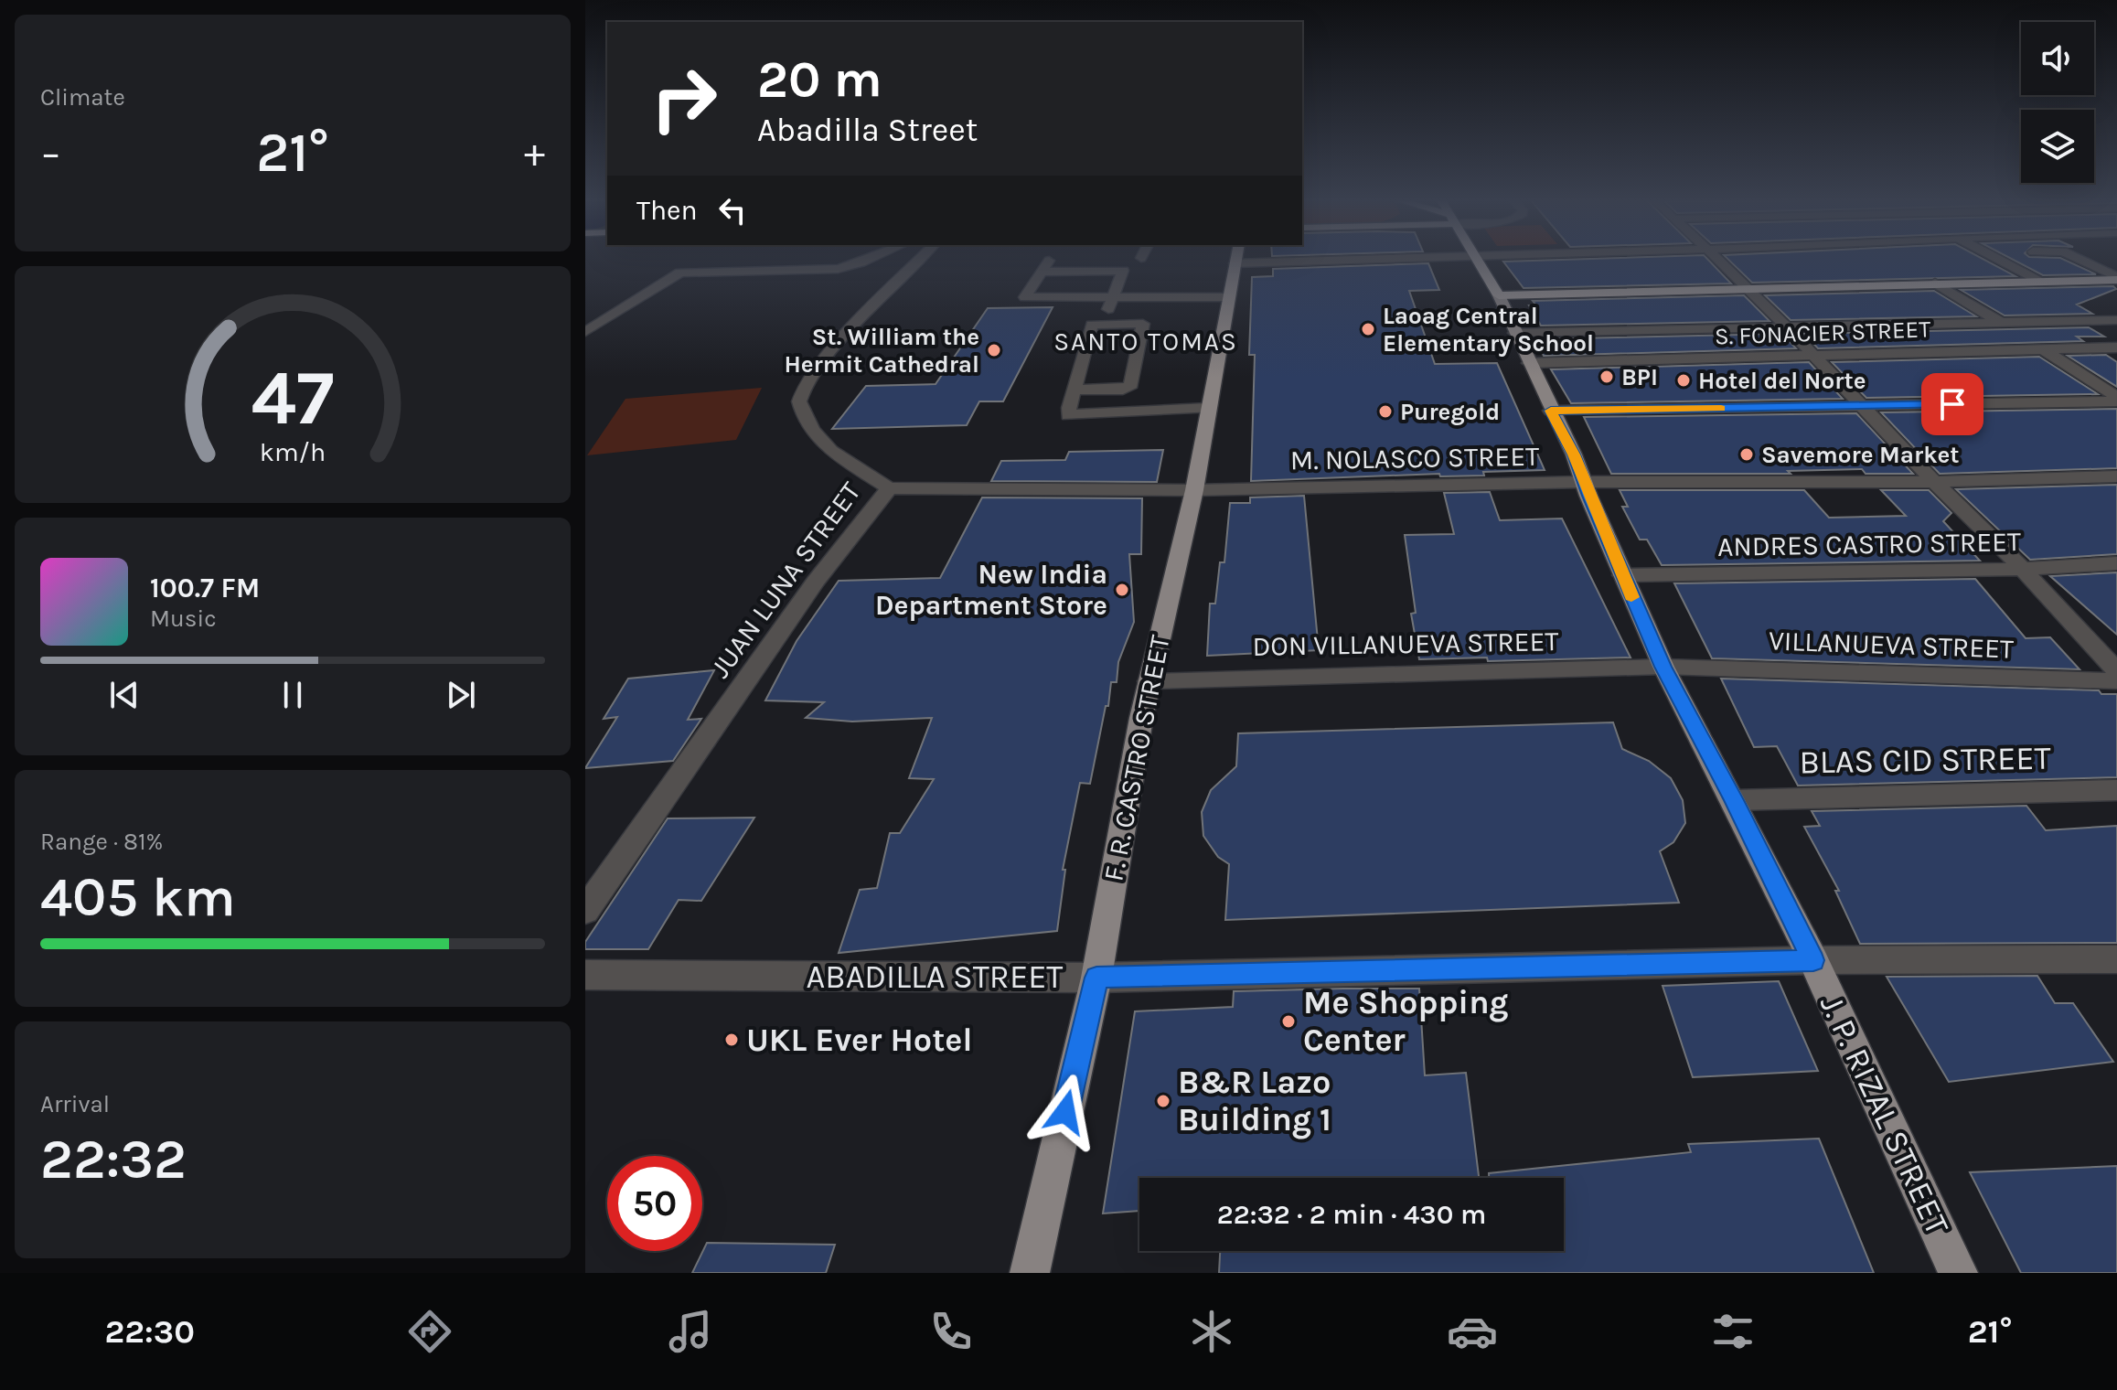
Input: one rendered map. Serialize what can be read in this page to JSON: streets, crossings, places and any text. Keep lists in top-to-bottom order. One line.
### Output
{"streets":{"main road":["F. R. CASTRO STREET","J. P. RIZAL STREET"],"street":["S. FONACIER STREET","M. NOLASCO STREET","ANDRES CASTRO STREET","JUAN LUNA STREET","DON VILLANUEVA STREET","VILLANUEVA STREET","BLAS CID STREET","ABADILLA STREET"]},"crossings":[["S. FONACIER STREET","J. P. RIZAL STREET"],["M. NOLASCO STREET","JUAN LUNA STREET"],["M. NOLASCO STREET","F. R. CASTRO STREET"],["M. NOLASCO STREET","J. P. RIZAL STREET"],["ANDRES CASTRO STREET","J. P. RIZAL STREET"],["DON VILLANUEVA STREET","VILLANUEVA STREET"],["DON VILLANUEVA STREET","F. R. CASTRO STREET"],["DON VILLANUEVA STREET","J. P. RIZAL STREET"],["VILLANUEVA STREET","J. P. RIZAL STREET"],["F. R. CASTRO STREET","ABADILLA STREET"],["BLAS CID STREET","J. P. RIZAL STREET"],["ABADILLA STREET","J. P. RIZAL STREET"]],"districts":["SANTO TOMAS"],"places":["Laoag Central Elementary School","St. William the Hermit Cathedral","BPI","Hotel del Norte","Puregold","Savemore Market","New India Department Store","Me Shopping Center","UKL Ever Hotel","B&R Lazo Building 1"],"page":{"tile":["Climate",["Range · 81%","405 km"],["Arrival","22:32"]],"turn":["20 m","Abadilla Street"],"heat":["−","21°","+"],"then":"Then","song":["100.7 FM","Music"],"limit":"50","trip":"22:32 · 2 min · 430 m","tabs":["22:30","21°"],"gauge":["47","km/h"]}}
